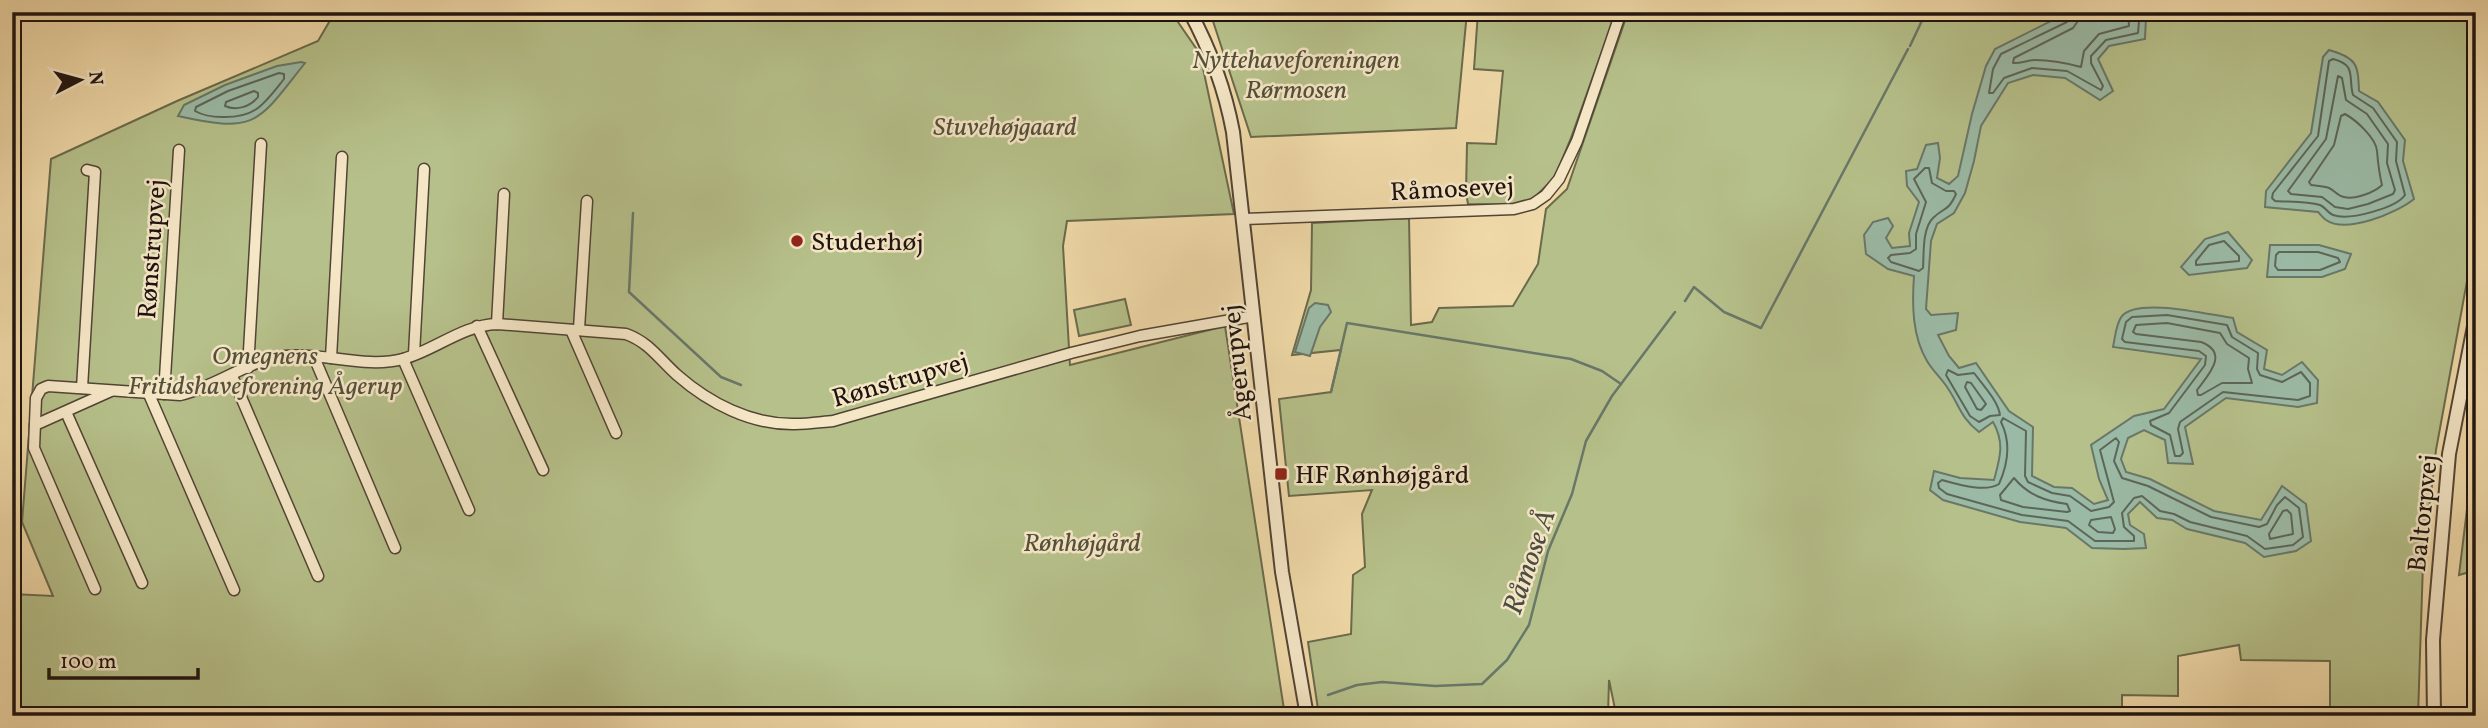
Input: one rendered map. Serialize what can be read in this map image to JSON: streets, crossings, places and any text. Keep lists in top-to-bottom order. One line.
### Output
{"streets":{"street":["Råmosevej","Rønstrupvej","Ågerupvej","Baltorpvej"]},"crossings":[["Råmosevej","Ågerupvej"],["Rønstrupvej","Ågerupvej"]],"water":["Råmose Å"],"parks":["Nyttehaveforeningen Rørmosen","Stuvehøjgaard","Omegnens Fritidshaveforening Ågerup","Rønhøjgård"],"places":{"other":["Studerhøj"],"transit":["HF Rønhøjgård"]},"scale_bar":"100 m","north":"right"}
